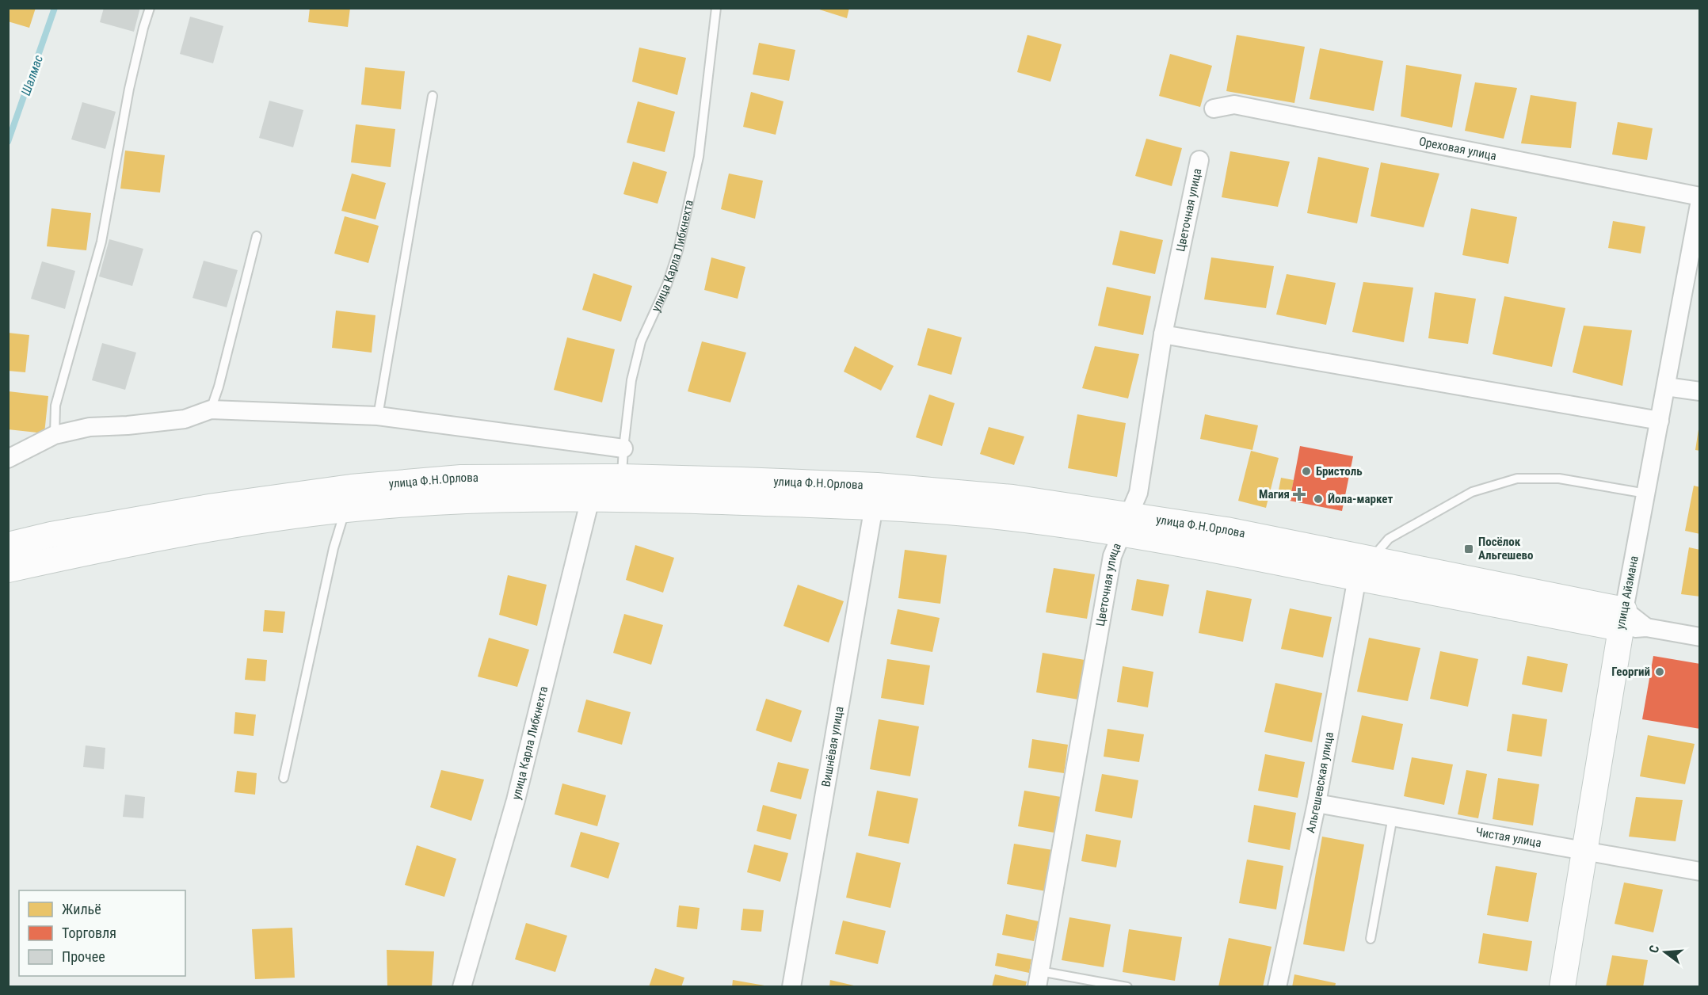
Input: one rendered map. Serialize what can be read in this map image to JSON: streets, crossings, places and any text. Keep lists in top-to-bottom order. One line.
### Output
{"streets":{"street":["Ореховая улица","Цветочная улица","улица Карла Либкнехта","улица Ф.Н.Орлова","улица Айзмана","Вишнёвая улица","Альгешевская улица","Чистая улица"]},"crossings":[["Ореховая улица","улица Айзмана"],["Цветочная улица","улица Ф.Н.Орлова"],["улица Карла Либкнехта","улица Ф.Н.Орлова"],["улица Ф.Н.Орлова","улица Айзмана"],["улица Ф.Н.Орлова","Вишнёвая улица"],["улица Ф.Н.Орлова","Альгешевская улица"],["улица Айзмана","Чистая улица"],["Альгешевская улица","Чистая улица"]],"water":["Шалмас"],"places":{"other":["Бристоль","Йола-маркет","Георгий"],"health":["Магия"],"transit":["Посёлок Альгешево"]},"legend":["Жильё","Торговля","Прочее"],"north":"left"}
